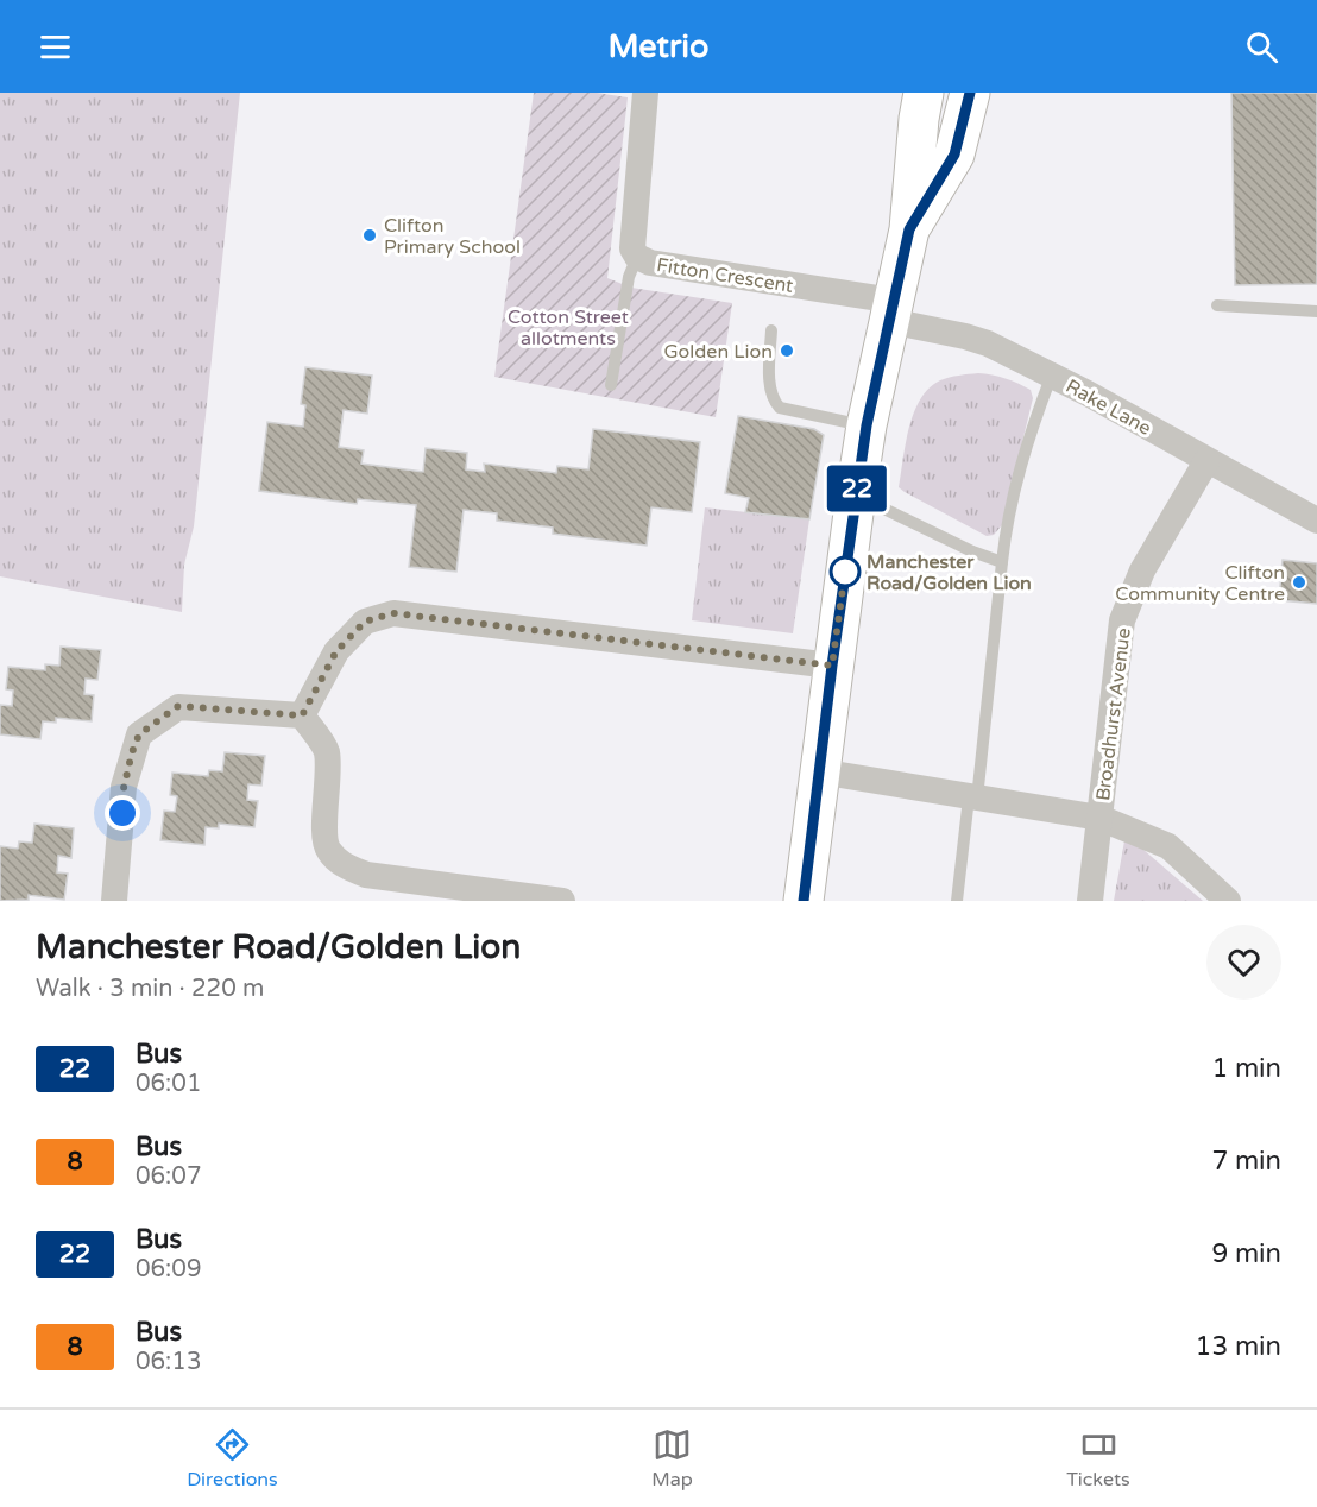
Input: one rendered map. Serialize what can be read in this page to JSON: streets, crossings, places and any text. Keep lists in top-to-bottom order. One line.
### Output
{"streets":{"street":["Fitton Crescent","Rake Lane","Broadhurst Avenue"]},"crossings":[["Fitton Crescent","Rake Lane"],["Rake Lane","Broadhurst Avenue"]],"parks":["Cotton Street allotments"],"places":["Clifton Primary School","Golden Lion","Manchester Road/Golden Lion","Clifton Community Centre"],"lines":["bus line 22"],"page":{"header":"Metrio","on_map":"22","heading":["Manchester Road/Golden Lion","Walk · 3 min · 220 m"],"list":[{"mark":"22","name":"Bus","note":"06:01","value":"1 min"},{"mark":"8","name":"Bus","note":"06:07","value":"7 min"},{"mark":"22","name":"Bus","note":"06:09","value":"9 min"},{"mark":"8","name":"Bus","note":"06:13","value":"13 min"}],"tabs":["Directions","Map","Tickets"]}}
